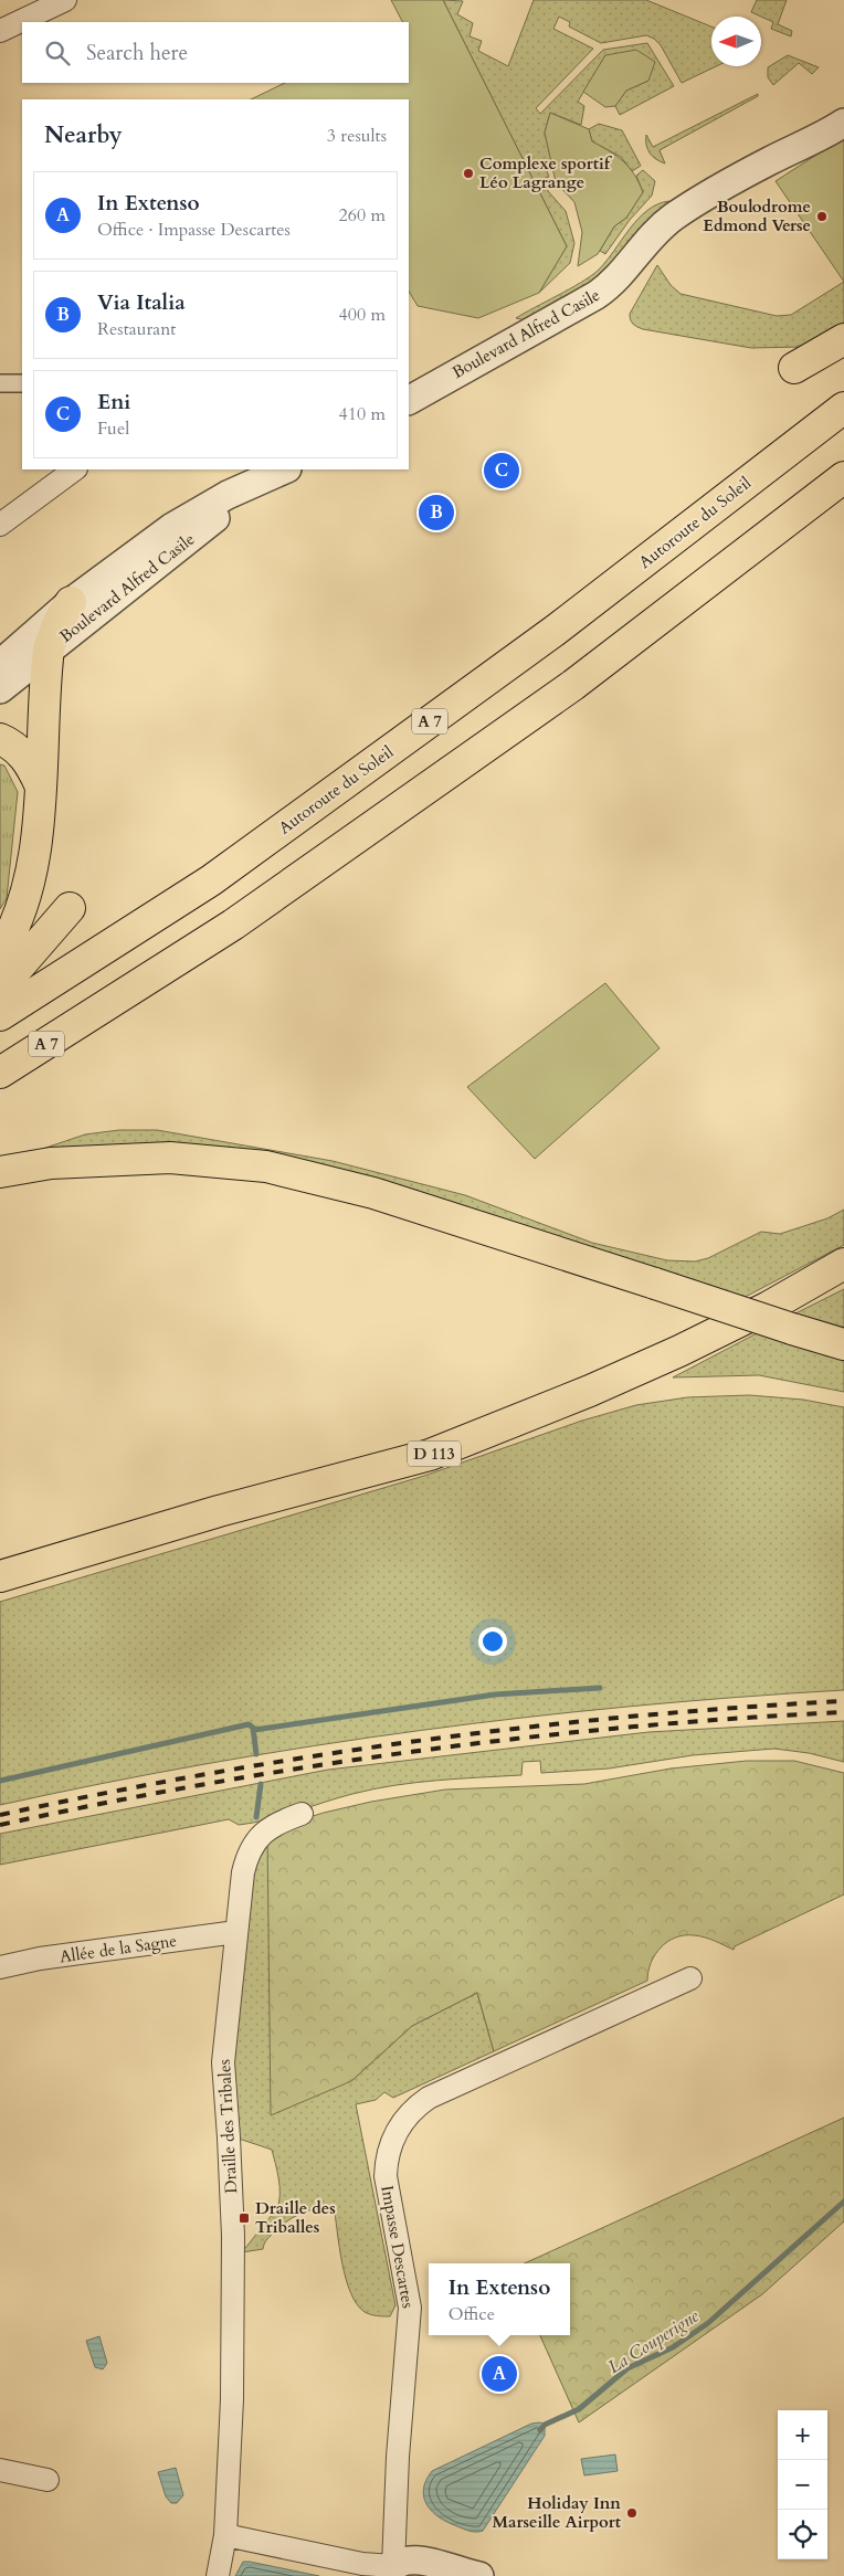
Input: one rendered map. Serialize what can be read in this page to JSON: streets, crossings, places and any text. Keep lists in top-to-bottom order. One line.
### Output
{"streets":{"main road":["Autoroute du Soleil","A 7","D 113"],"street":["Boulevard Alfred Casile","Allée de la Sagne","Draille des Tribales","Impasse Descartes"]},"crossings":[["Allée de la Sagne","Draille des Tribales"]],"water":["La Couperigne"],"places":{"other":["Complexe sportif Léo Lagrange","Boulodrome Edmond Verse","Holiday Inn Marseille Airport"],"transit":["Draille des Triballes"]},"north":"left","page":{"search":"Search here","heading":["Nearby","3 results"],"list":[{"mark":"A","name":"In Extenso","note":"Office · Impasse Descartes","value":"260 m"},{"mark":"B","name":"Via Italia","note":"Restaurant","value":"400 m"},{"mark":"C","name":"Eni","note":"Fuel","value":"410 m"}],"pins":["C","B","A"],"popup":["In Extenso","Office"],"map_buttons":["+","−"]}}
